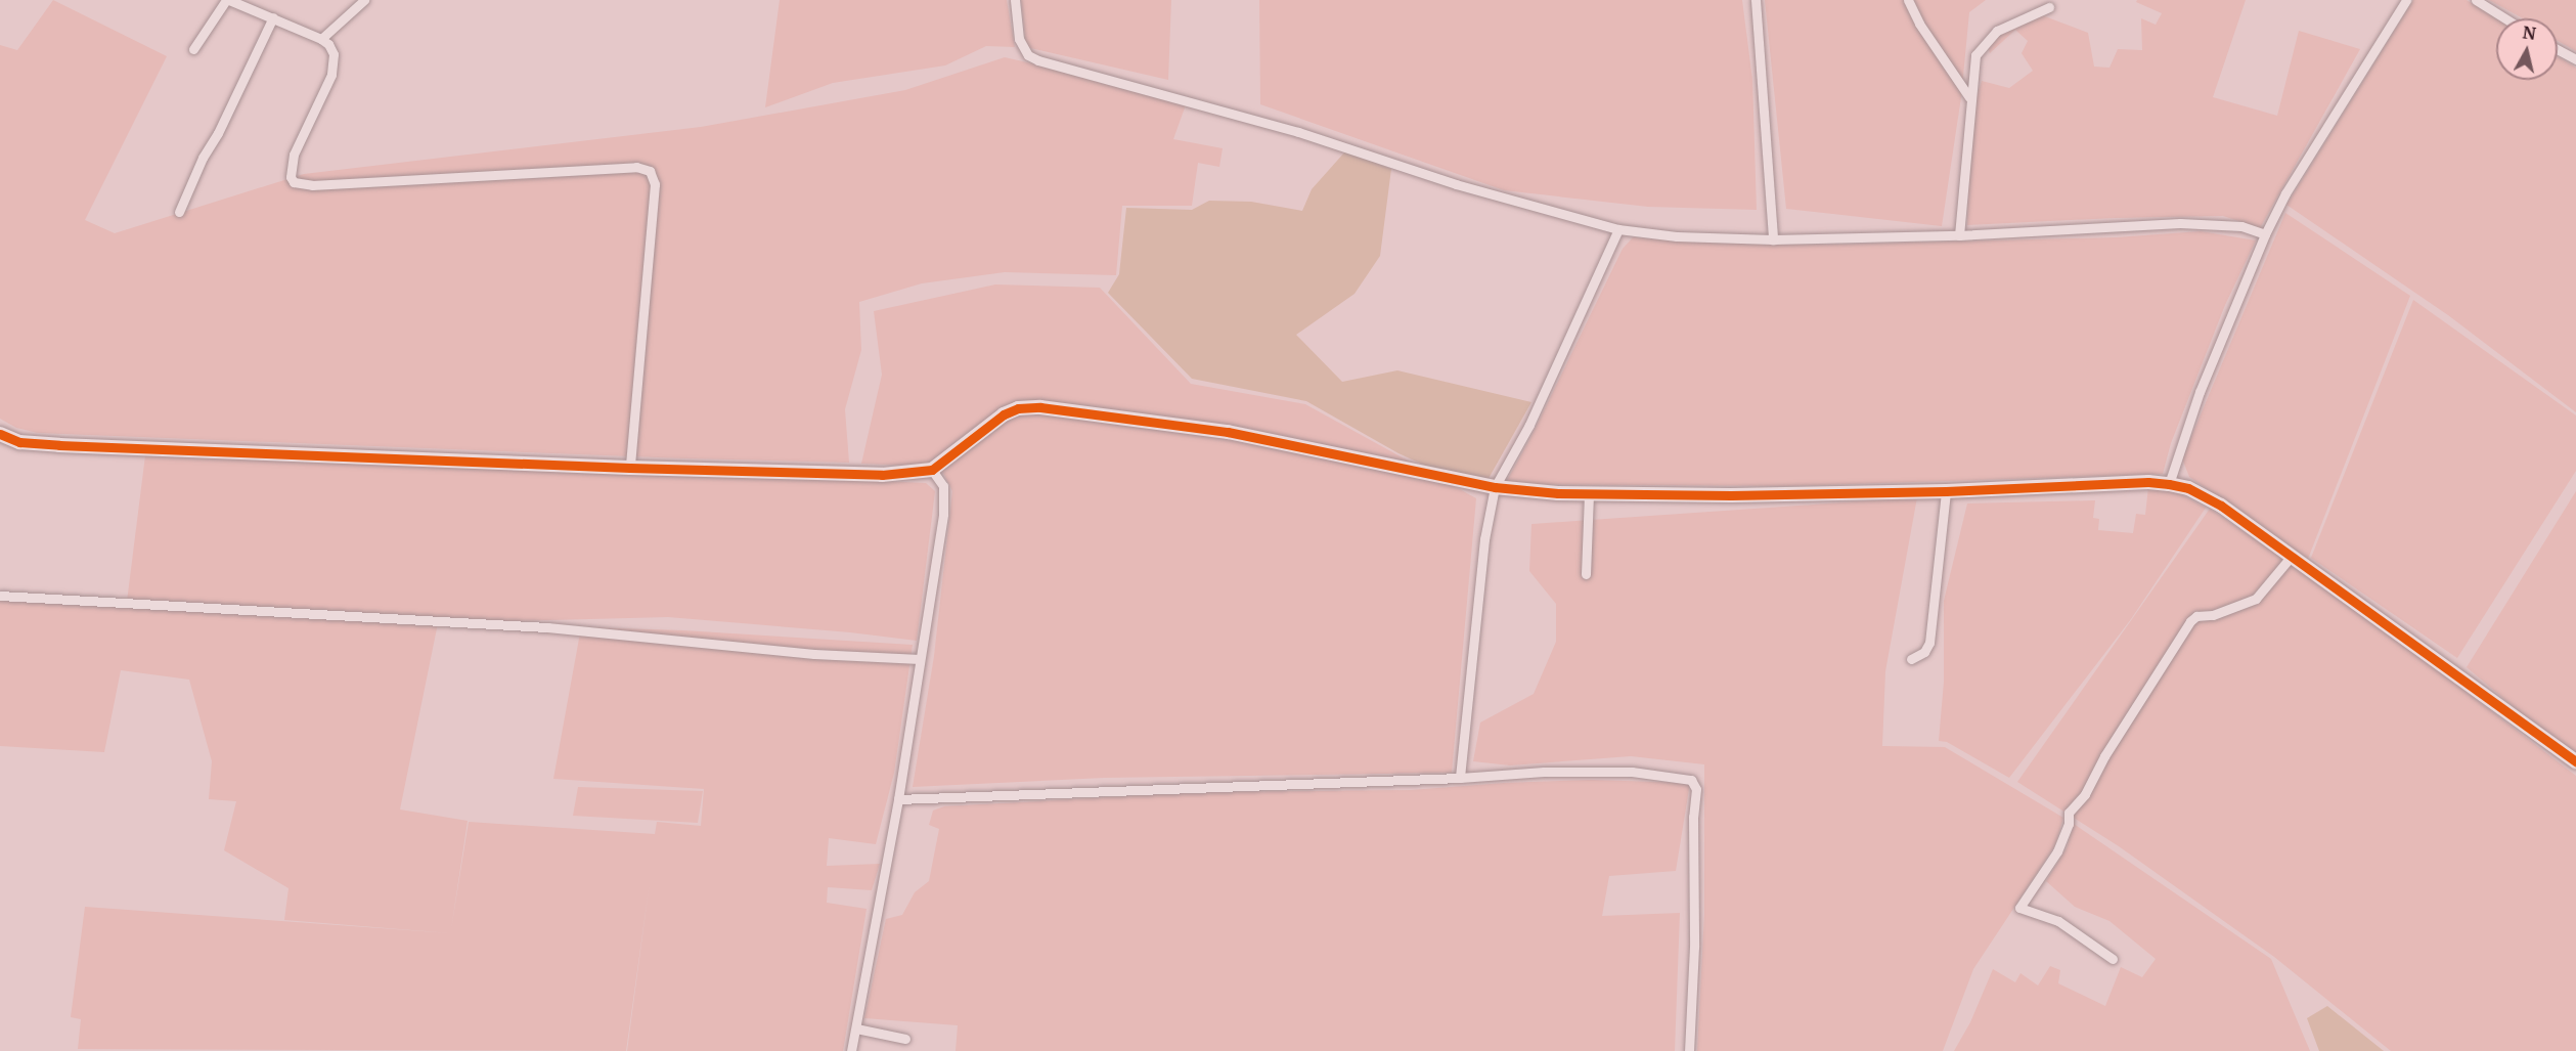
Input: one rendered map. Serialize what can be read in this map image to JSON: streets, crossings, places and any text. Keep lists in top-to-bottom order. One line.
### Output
{"north":"top"}
